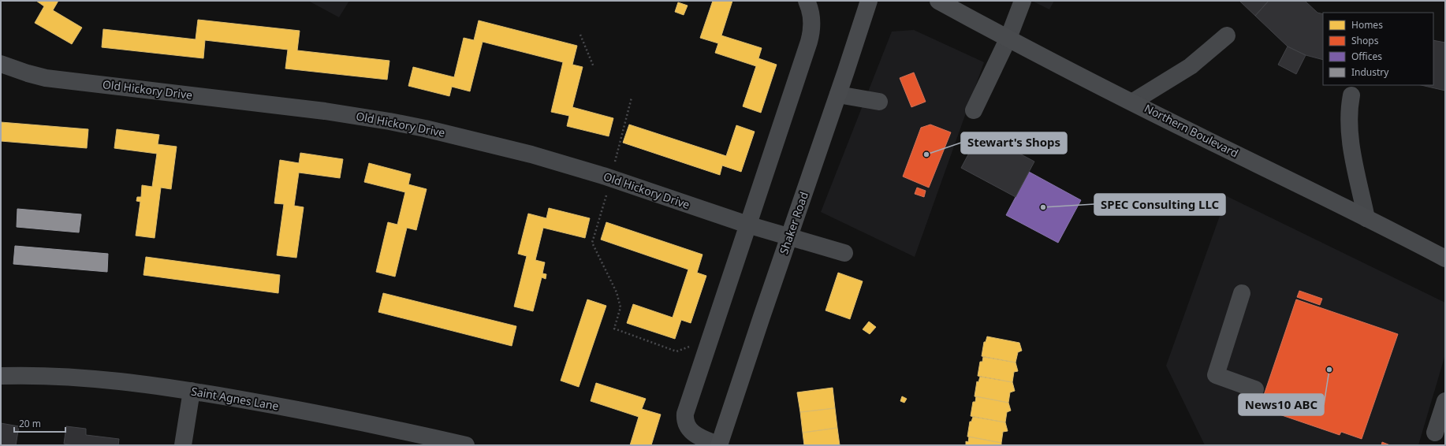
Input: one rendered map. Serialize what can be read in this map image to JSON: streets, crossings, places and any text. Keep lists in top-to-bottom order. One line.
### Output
{"streets":{"main road":["Northern Boulevard","Shaker Road"],"street":["Old Hickory Drive","Saint Agnes Lane"]},"crossings":[["Old Hickory Drive","Shaker Road"]],"places":["Stewart's Shops","SPEC Consulting LLC","News10 ABC"],"legend":["Homes","Shops","Offices","Industry"],"scale_bar":"20 m"}
